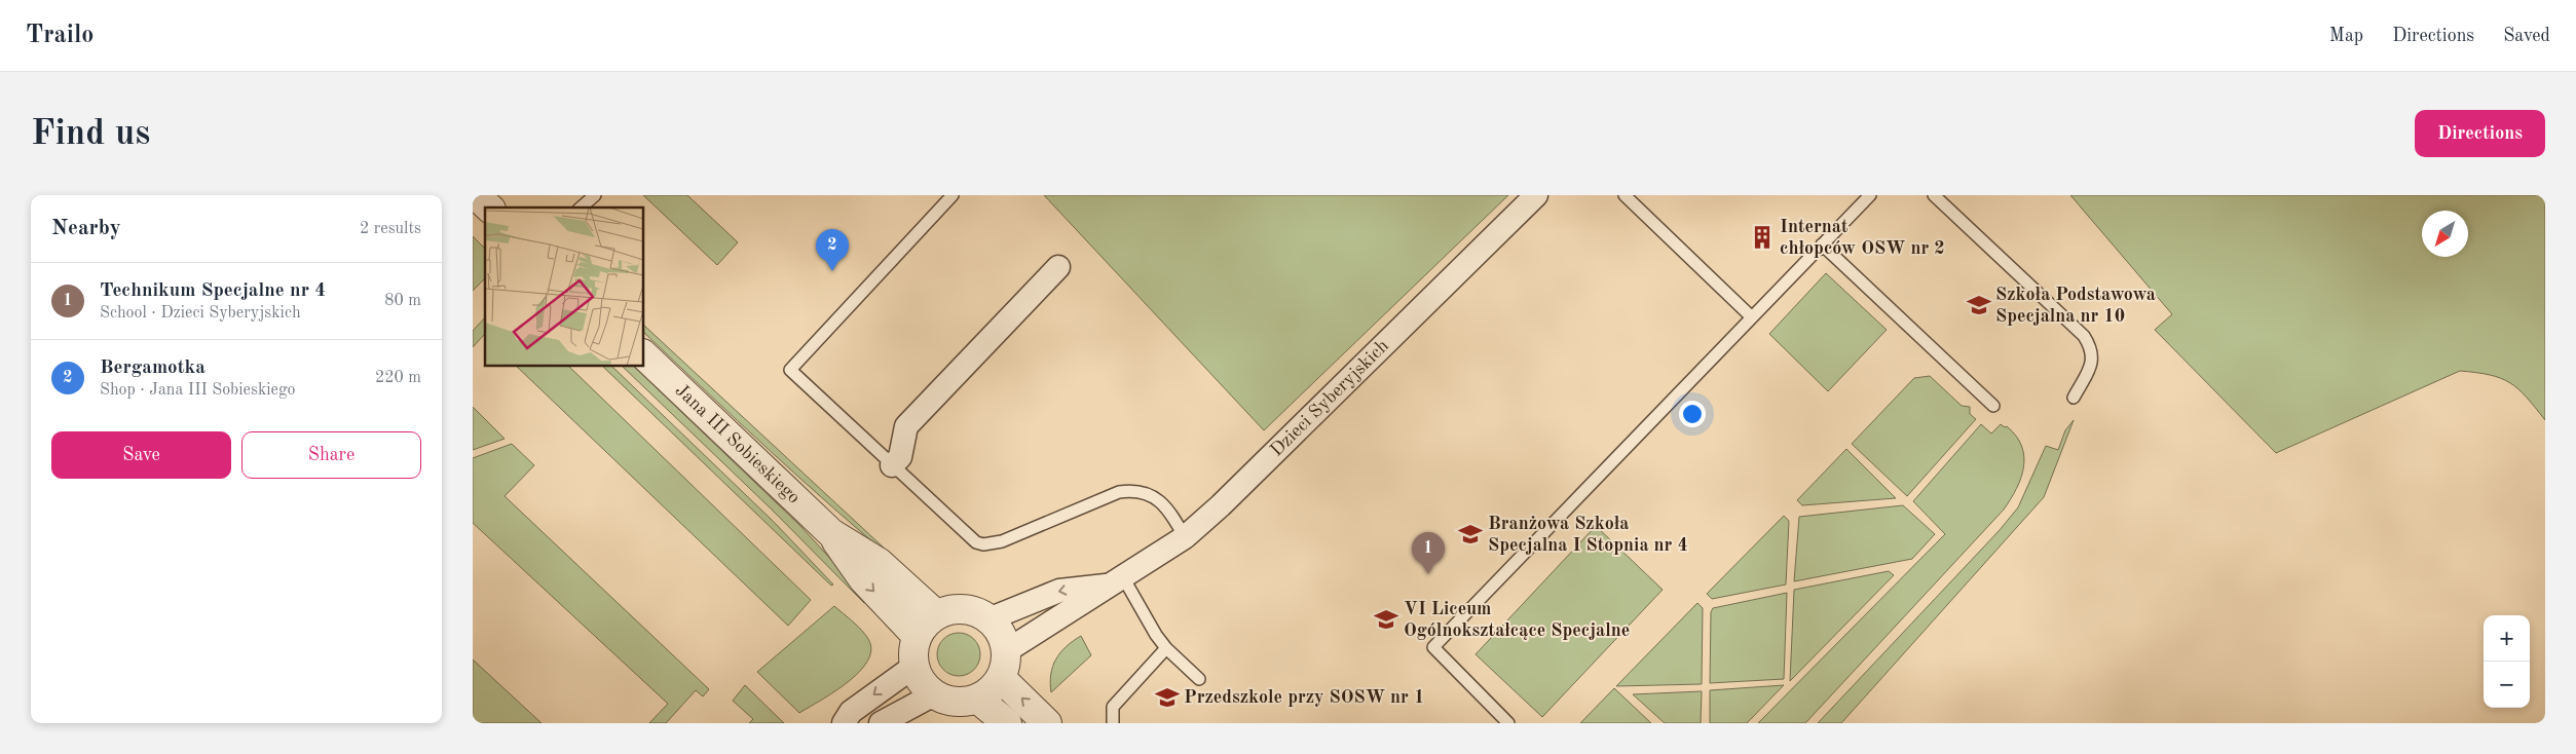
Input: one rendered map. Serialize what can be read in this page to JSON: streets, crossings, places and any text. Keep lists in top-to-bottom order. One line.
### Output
{"streets":{"street":["Dzieci Syberyjskich","Jana III Sobieskiego"]},"crossings":[["Dzieci Syberyjskich","Jana III Sobieskiego"]],"places":{"building":["Internat chłopców OSW nr 2"],"school or university":["Szkoła Podstawowa Specjalna nr 10","Branżowa Szkoła Specjalna I Stopnia nr 4","VI Liceum Ogólnokształcące Specjalne","Przedszkole przy SOSW nr 1"]},"north":"bottom left","page":{"header":"Trailo","nav":["Map","Directions","Saved"],"buttons":["Directions",["Save","Share"]],"title":"Find us","heading":["Nearby","2 results"],"pins":["2","1"],"list":[{"mark":"1","name":"Technikum Specjalne nr 4","note":"School · Dzieci Syberyjskich","value":"80 m"},{"mark":"2","name":"Bergamotka","note":"Shop · Jana III Sobieskiego","value":"220 m"}],"map_buttons":["+","−"]}}
